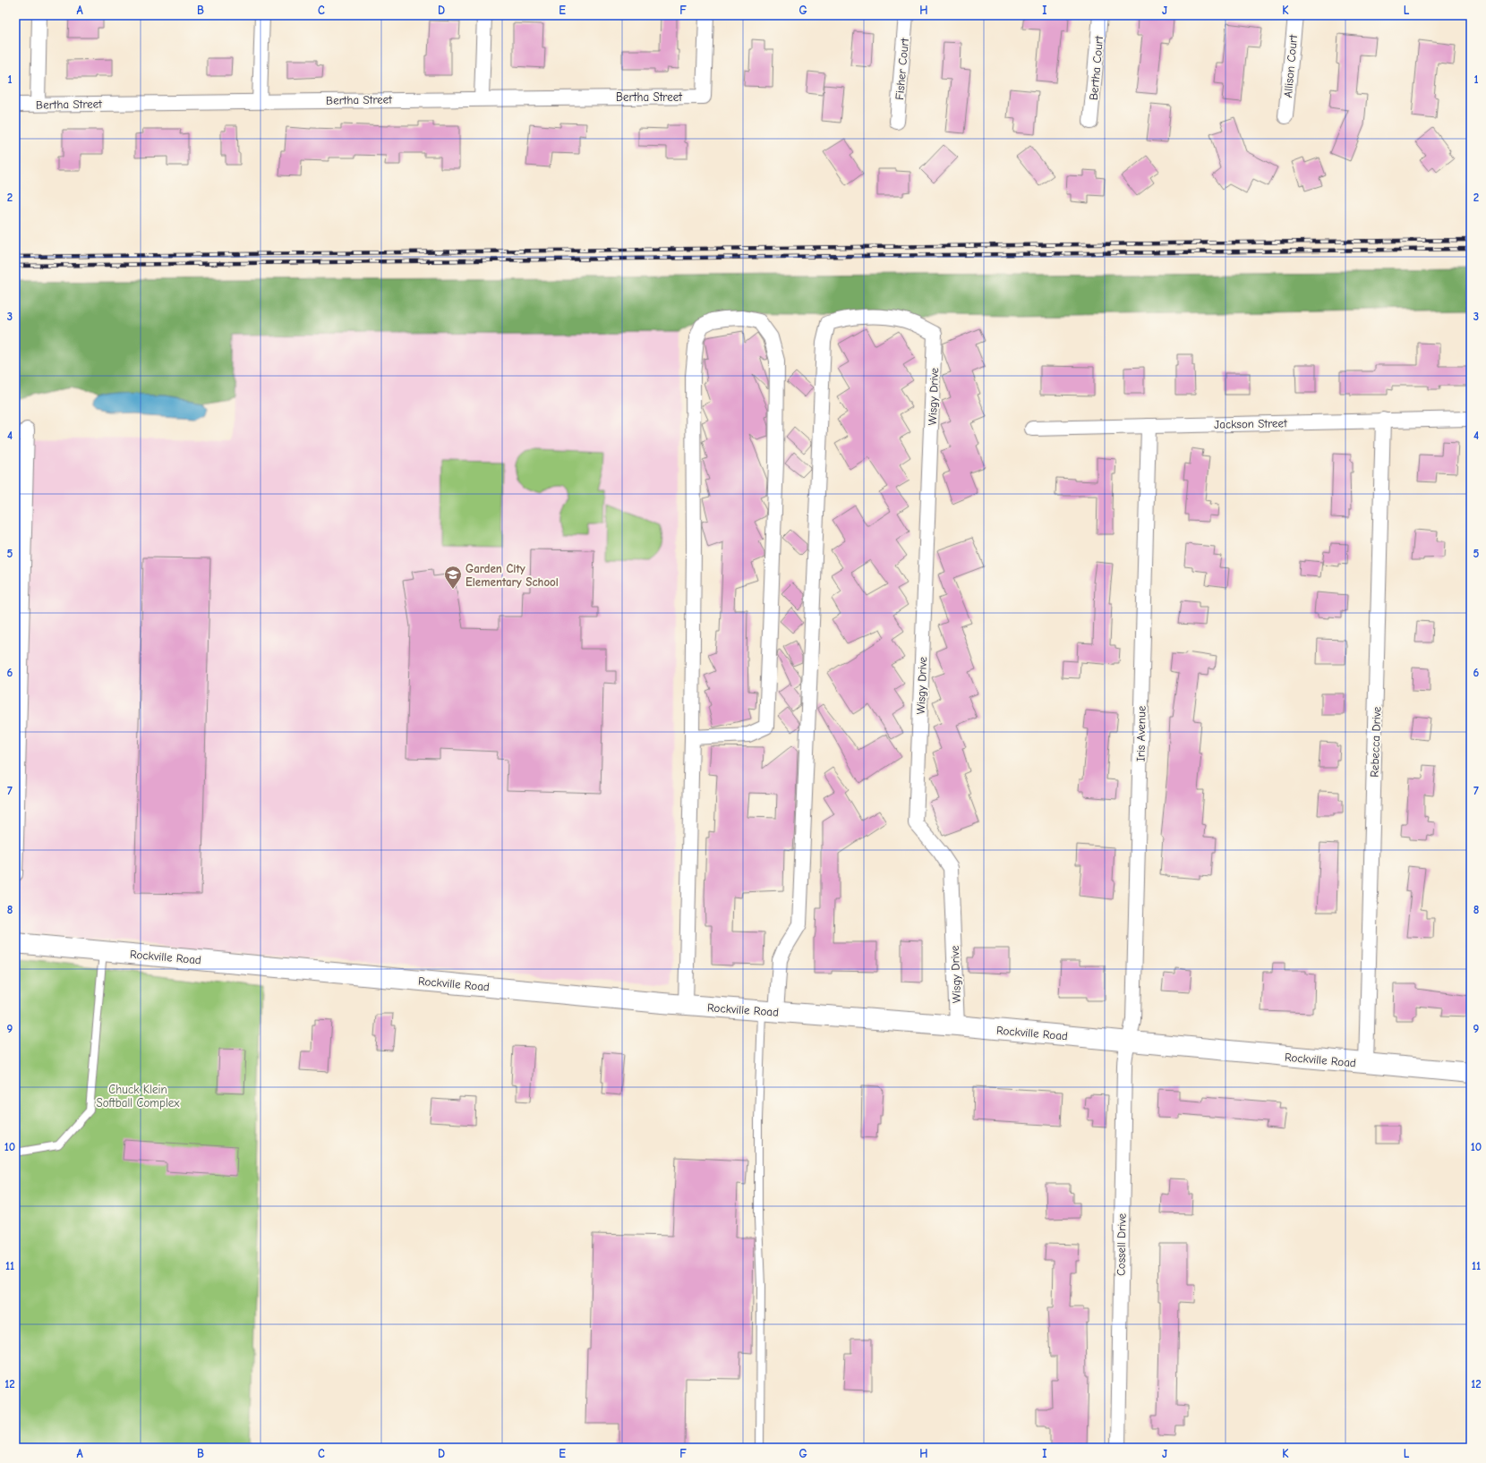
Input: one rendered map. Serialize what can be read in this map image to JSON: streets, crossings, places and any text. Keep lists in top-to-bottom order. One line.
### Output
{"streets":{"main road":["Rockville Road"],"street":["Allison Court","Bertha Court","Fisher Court","Bertha Street","Wisgy Drive","Jackson Street","Iris Avenue","Rebecca Drive","Cossell Drive"]},"crossings":[["Wisgy Drive","Rockville Road"],["Jackson Street","Iris Avenue"],["Jackson Street","Rebecca Drive"],["Iris Avenue","Rockville Road"],["Iris Avenue","Cossell Drive"],["Rebecca Drive","Rockville Road"],["Rockville Road","Cossell Drive"]],"parks":["Chuck Klein Softball Complex"],"places":{"school or university":["Garden City Elementary School"]},"grid":{"columns":["A","B","C","D","E","F","G","H","I","J","K","L"],"rows":["1","2","3","4","5","6","7","8","9","10","11","12"]}}
